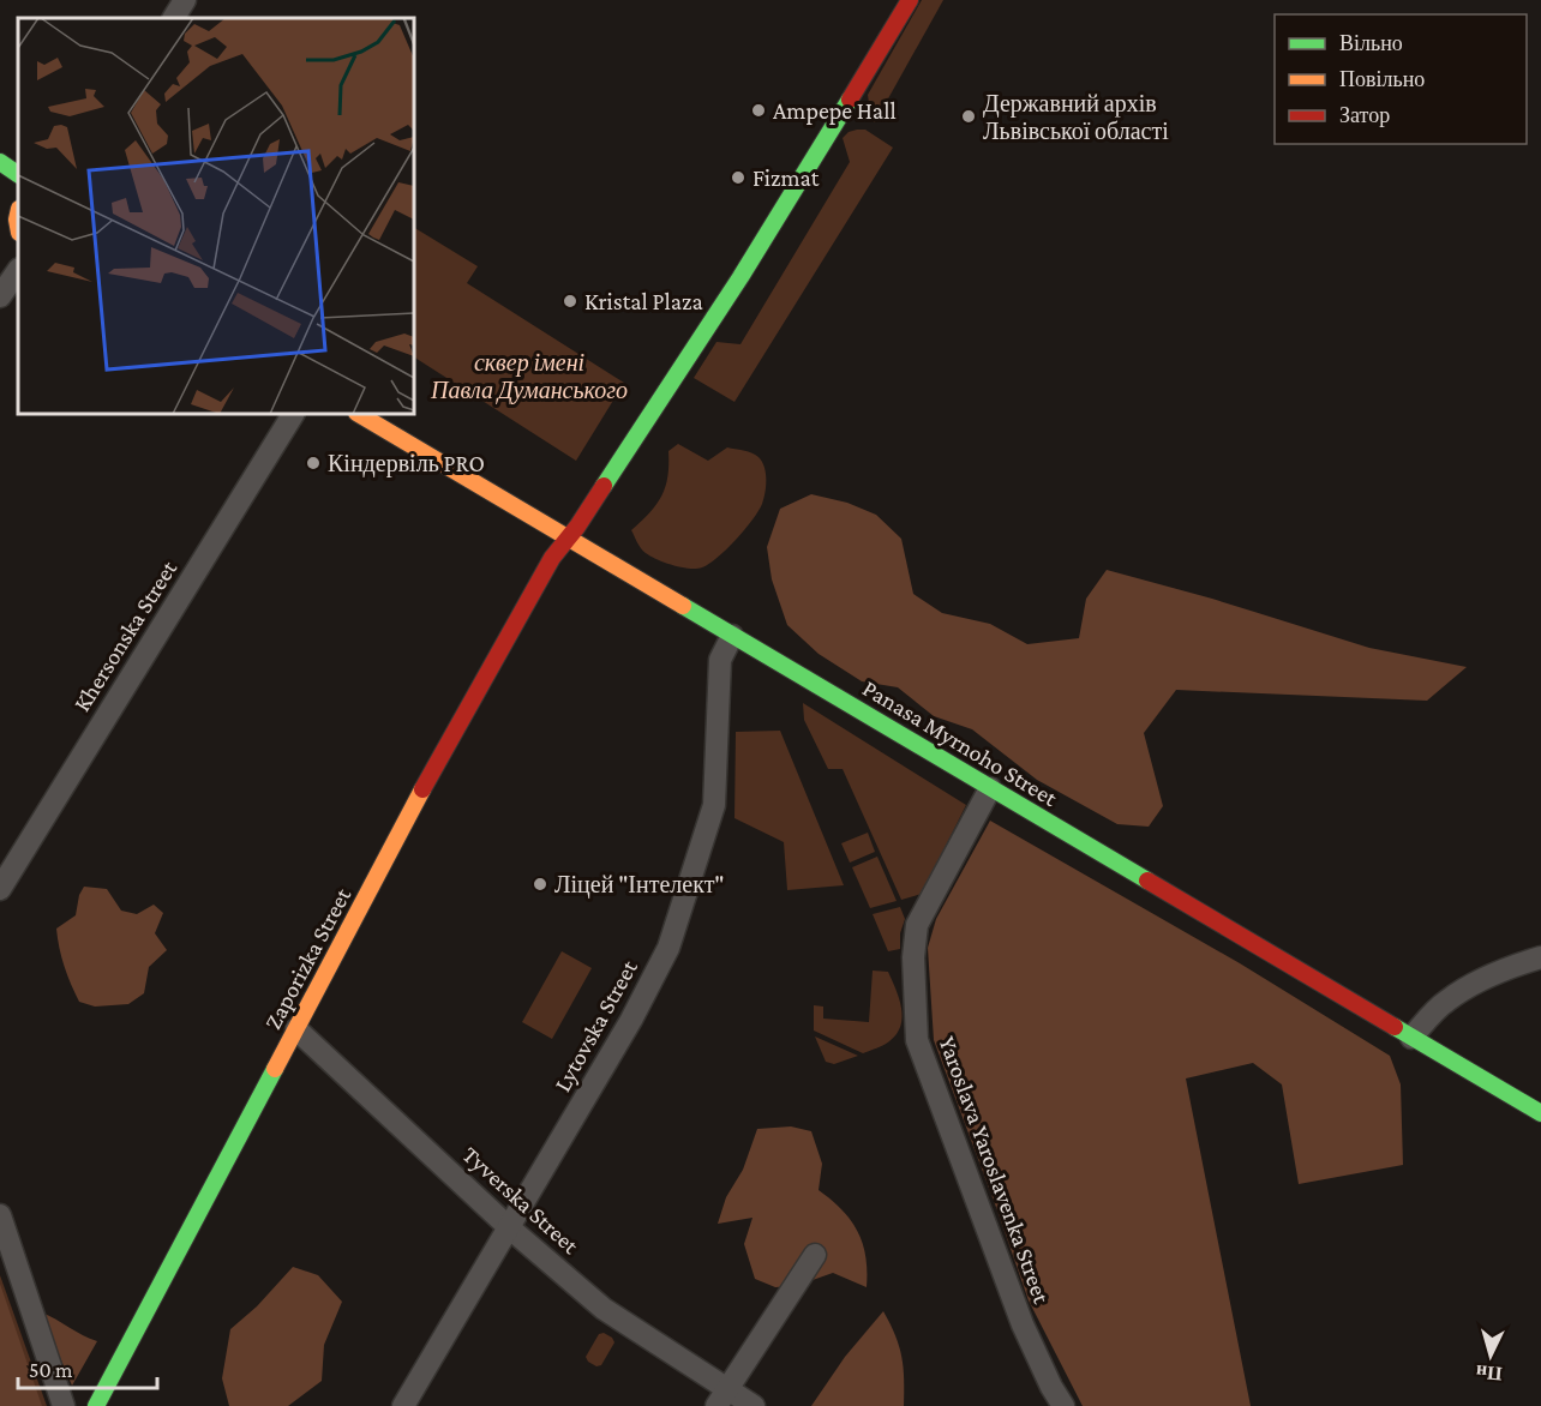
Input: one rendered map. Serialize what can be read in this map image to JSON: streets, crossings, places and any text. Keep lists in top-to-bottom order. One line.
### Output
{"streets":{"street":["Khersonska Street","Panasa Myrnoho Street","Zaporizka Street","Lytovska Street","Yaroslava Yaroslavenka Street","Tyverska Street"]},"crossings":[["Panasa Myrnoho Street","Zaporizka Street"],["Panasa Myrnoho Street","Lytovska Street"],["Panasa Myrnoho Street","Yaroslava Yaroslavenka Street"],["Zaporizka Street","Tyverska Street"],["Lytovska Street","Tyverska Street"]],"parks":["сквер імені Павла Думанського"],"places":["Ampepe Hall","Державний архів Львівської області","Fizmat","Kristal Plaza","Кіндервіль PRO","Ліцей \"Інтелект\""],"legend":["Вільно","Повільно","Затор"],"scale_bar":"50 m","north":"bottom"}
